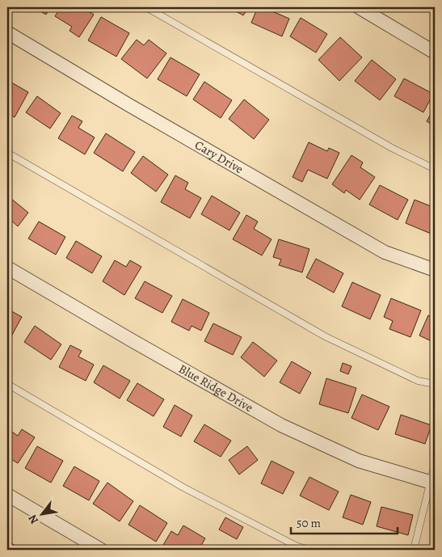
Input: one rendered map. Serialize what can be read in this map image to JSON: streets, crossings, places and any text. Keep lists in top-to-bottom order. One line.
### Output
{"streets":{"street":["Cary Drive","Blue Ridge Drive"]},"scale_bar":"50 m","north":"bottom left"}
